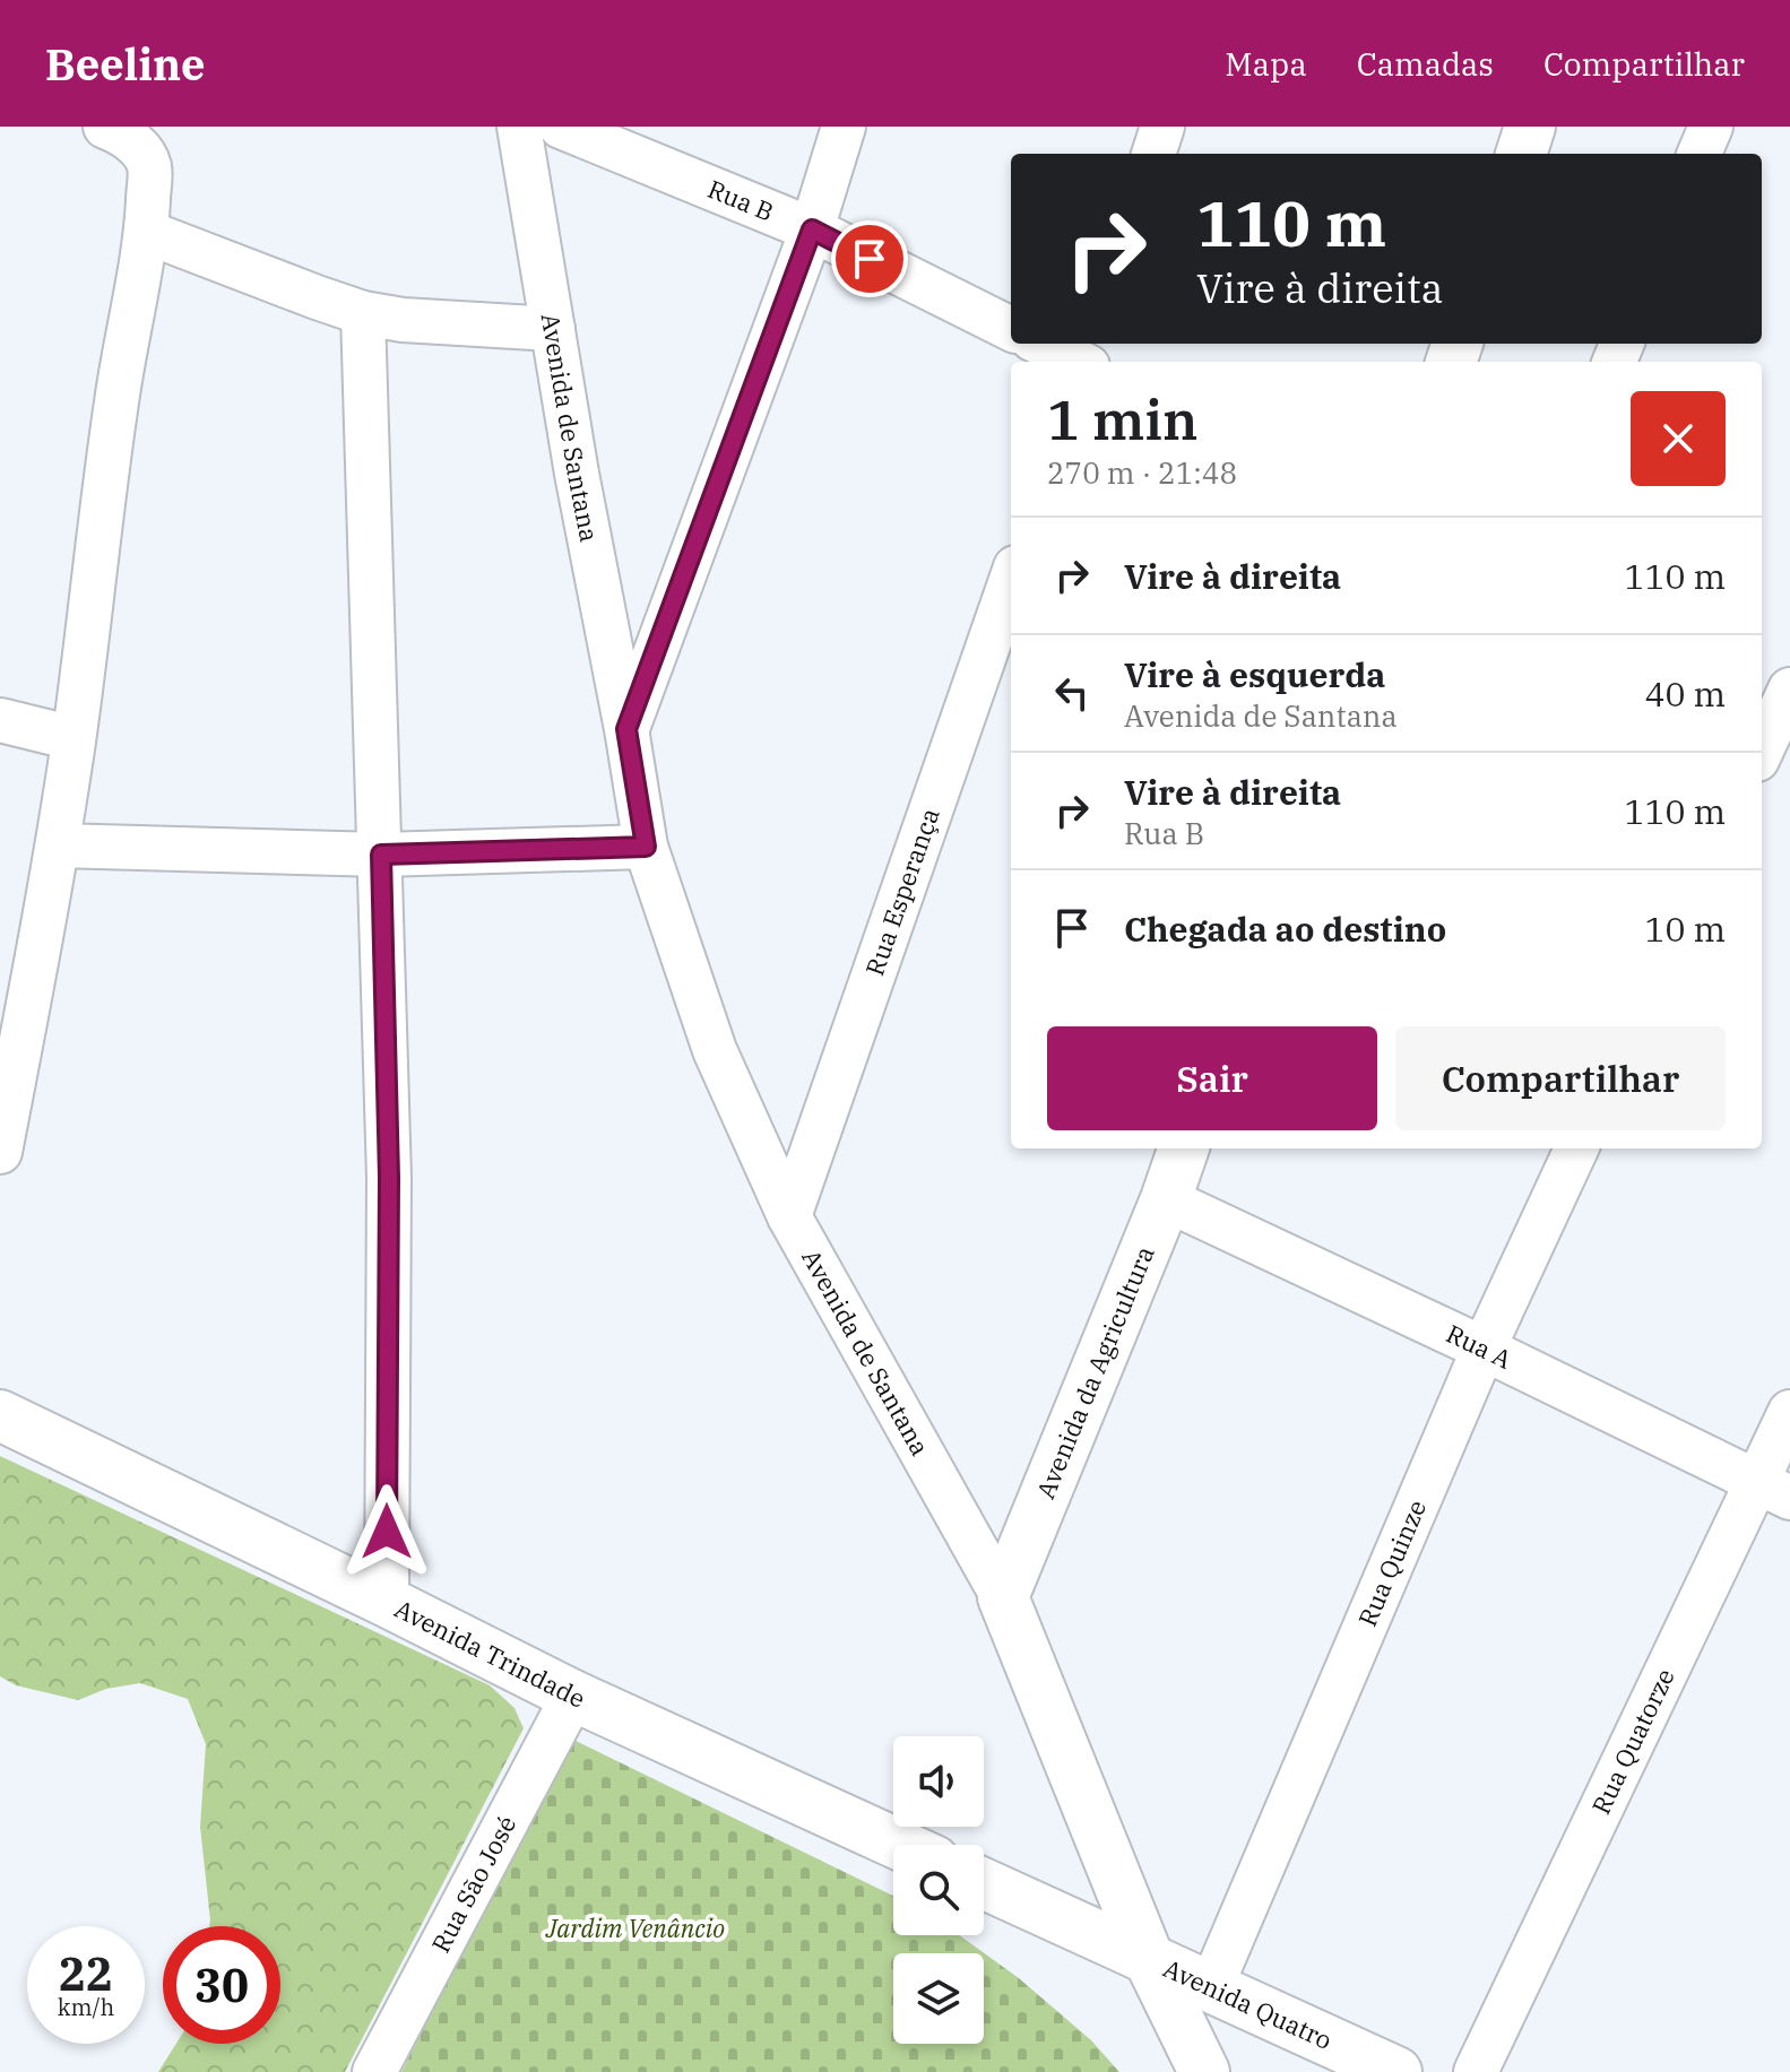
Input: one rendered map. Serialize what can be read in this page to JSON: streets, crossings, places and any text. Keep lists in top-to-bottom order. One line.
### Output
{"streets":{"main road":["Avenida de Santana","Avenida da Agricultura","Avenida Trindade","Avenida Quatro"],"street":["Rua B","Rua Esperança","Rua A","Rua Quinze","Rua Quatorze","Rua São José"]},"crossings":[["Rua B","Avenida de Santana"],["Avenida de Santana","Rua Esperança"],["Avenida de Santana","Avenida da Agricultura"],["Avenida de Santana","Avenida Quatro"],["Rua A","Avenida da Agricultura"],["Rua A","Rua Quinze"],["Rua A","Rua Quatorze"],["Rua Quinze","Avenida Quatro"],["Avenida Trindade","Rua São José"]],"parks":["Jardim Venâncio"],"page":{"header":"Beeline","nav":["Mapa","Camadas","Compartilhar"],"turn":["110 m","Vire à direita"],"heading":["1 min","270 m · 21:48"],"list":[{"name":"Vire à direita","value":"110 m"},{"name":"Vire à esquerda","note":"Avenida de Santana","value":"40 m"},{"name":"Vire à direita","note":"Rua B","value":"110 m"},{"name":"Chegada ao destino","value":"10 m"}],"buttons":["Sair","Compartilhar"],"speed":"22 km/h","limit":"30"}}
